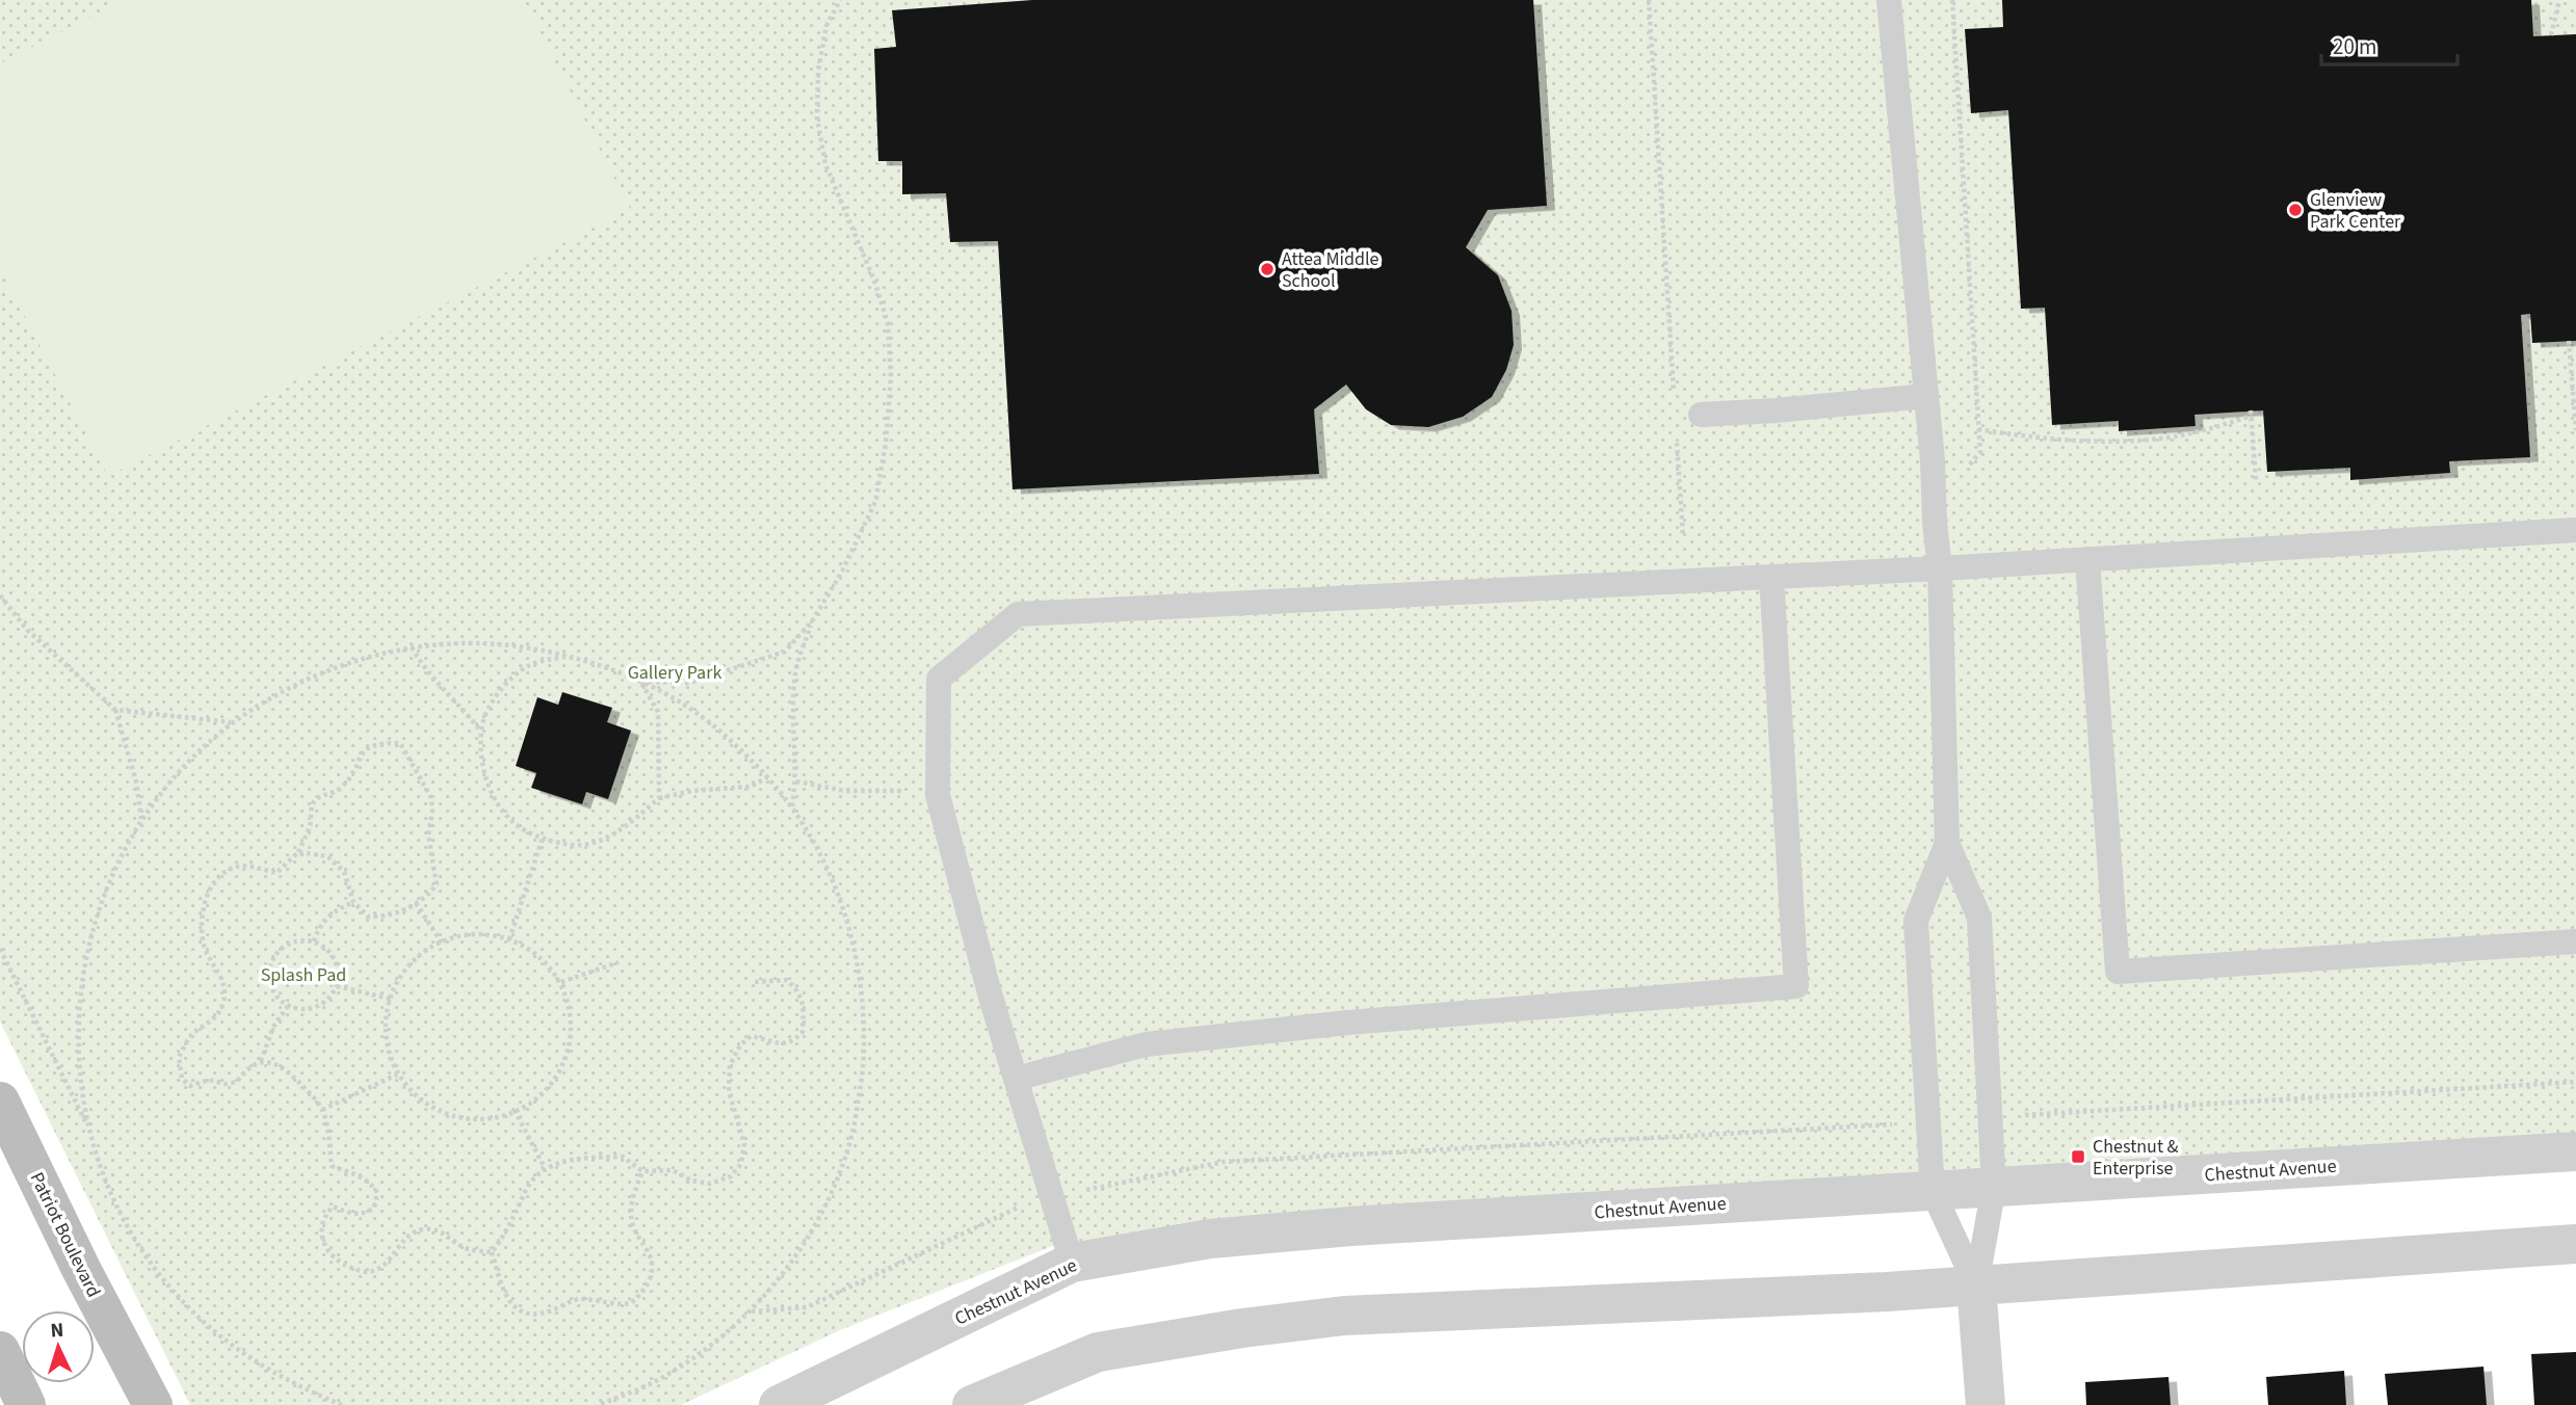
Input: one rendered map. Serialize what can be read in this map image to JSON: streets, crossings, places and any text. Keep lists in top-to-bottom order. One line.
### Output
{"streets":{"main road":["Patriot Boulevard"],"street":["Chestnut Avenue"]},"parks":["Gallery Park","Splash Pad"],"places":{"other":["Glenview Park Center","Attea Middle School"],"transit":["Chestnut & Enterprise"]},"scale_bar":"20 m","north":"top"}
